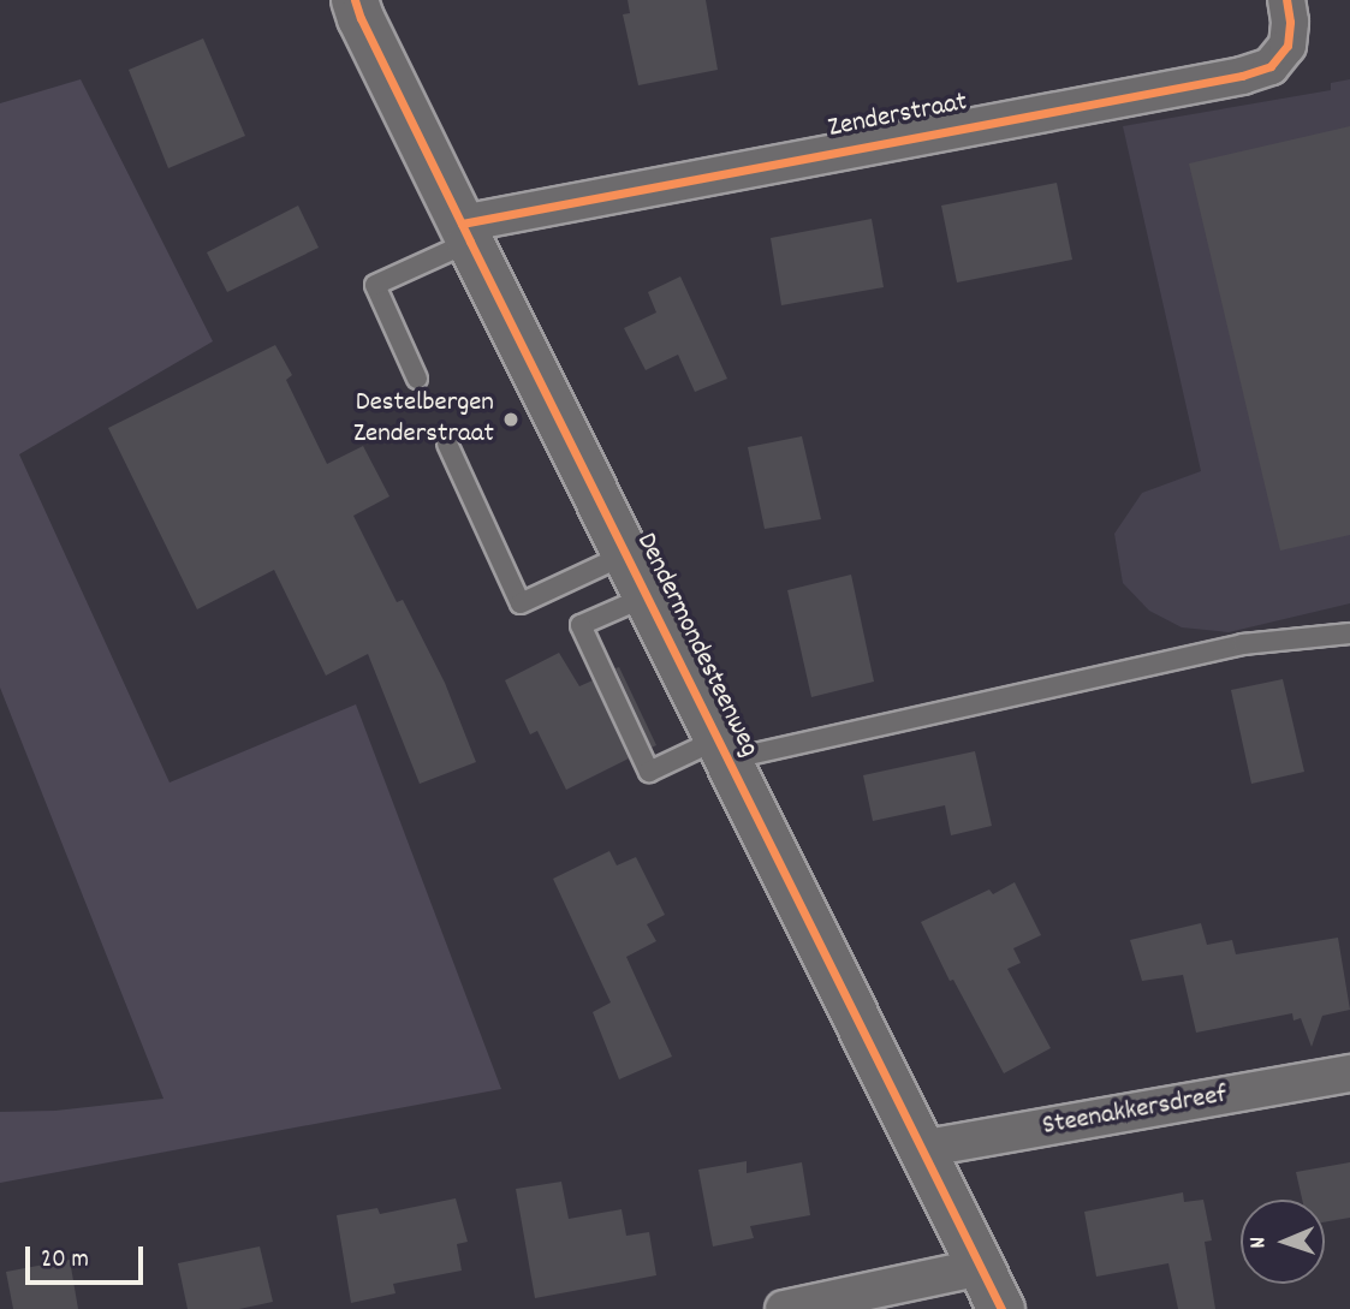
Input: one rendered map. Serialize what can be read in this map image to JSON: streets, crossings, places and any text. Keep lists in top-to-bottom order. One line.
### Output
{"streets":{"main road":["Dendermondesteenweg"],"street":["Zenderstraat","Steenakkersdreef"]},"crossings":[["Zenderstraat","Dendermondesteenweg"],["Dendermondesteenweg","Steenakkersdreef"]],"places":["Destelbergen Zenderstraat"],"scale_bar":"20 m","north":"left"}
